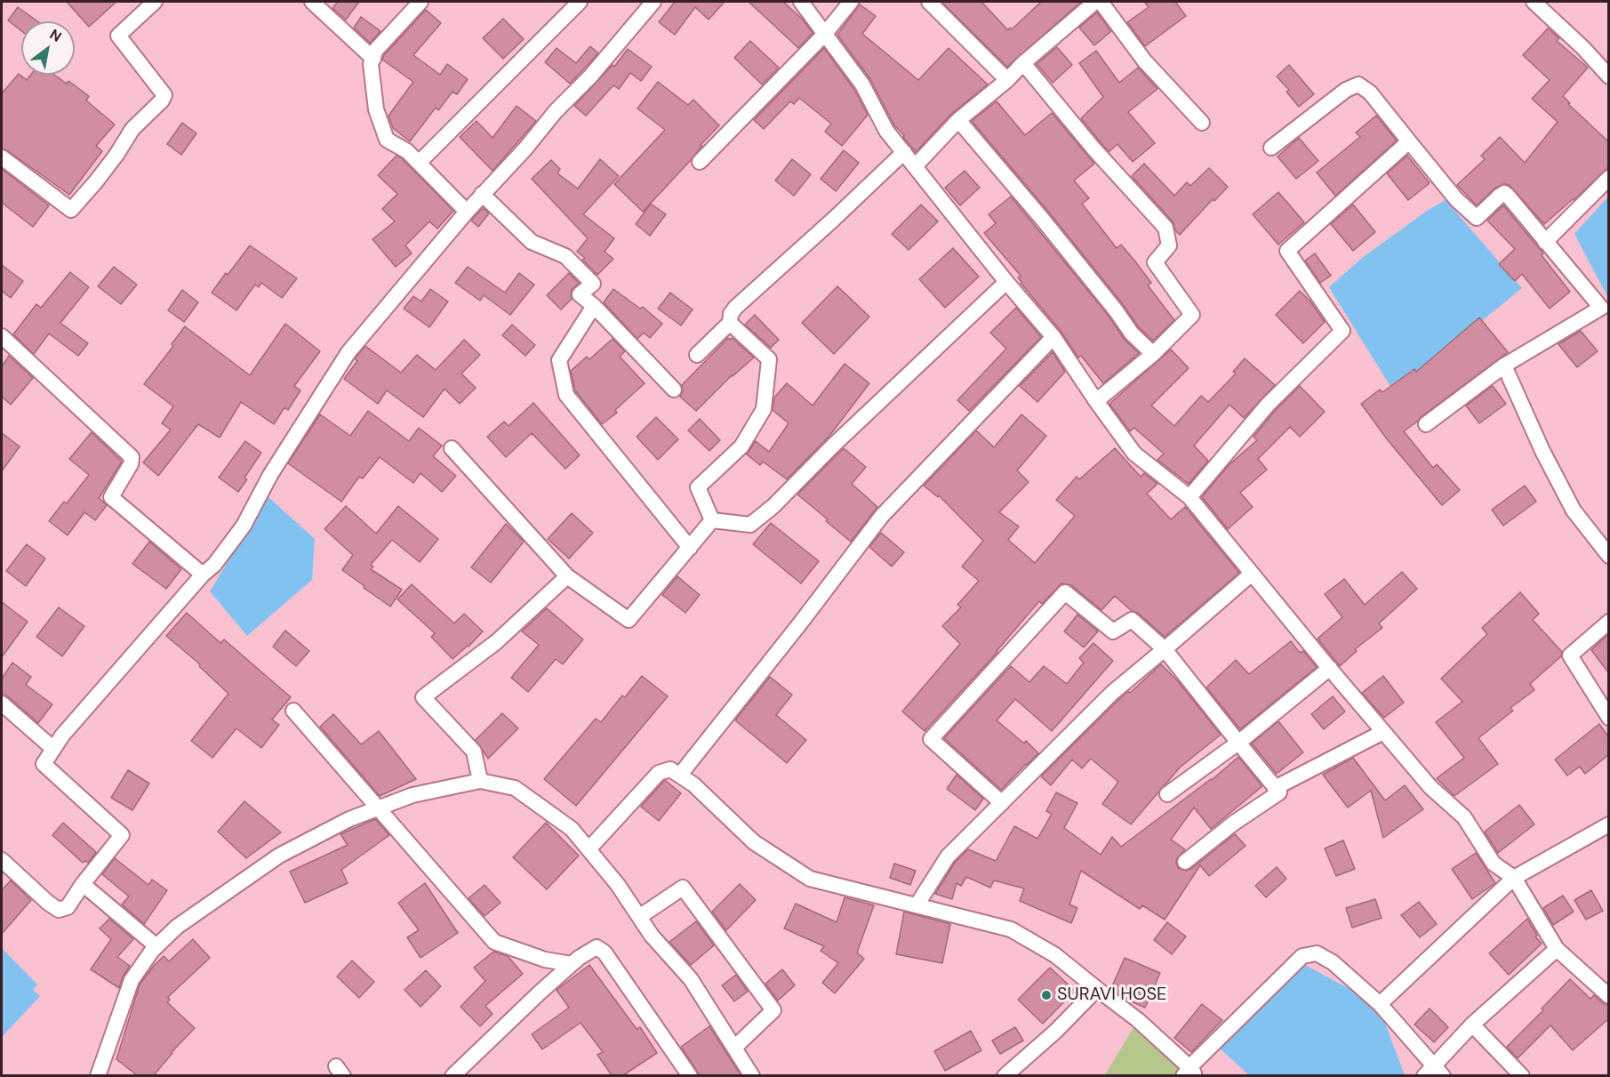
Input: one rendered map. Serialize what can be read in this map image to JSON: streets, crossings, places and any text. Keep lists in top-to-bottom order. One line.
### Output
{"places":["SURAVI HOSE"],"north":"top right"}
